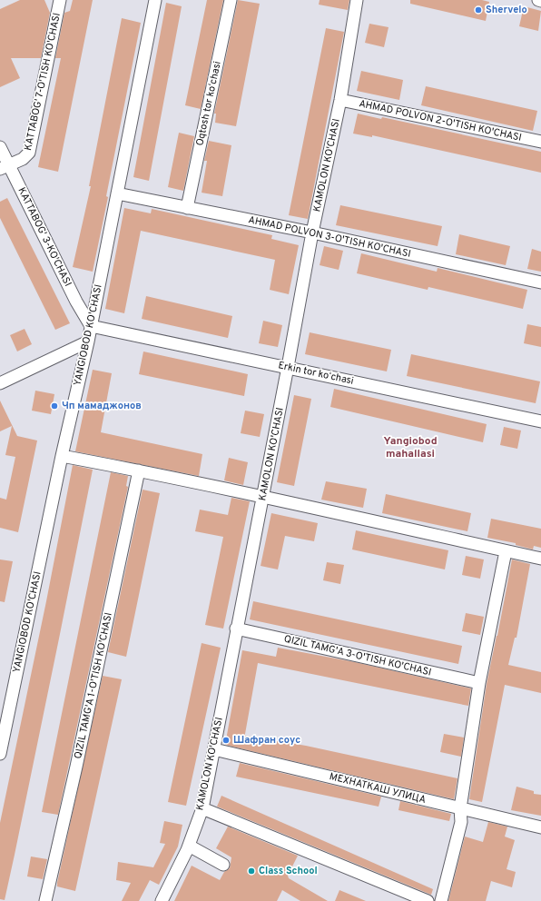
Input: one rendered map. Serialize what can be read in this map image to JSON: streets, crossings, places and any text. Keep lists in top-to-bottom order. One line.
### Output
{"streets":{"street":["KATTABOG' 7-O'TISH KO'CHASI","Oqtosh tor koʻchasi","AHMAD POLVON 2-O'TISH KO'CHASI","KAMOLON KO'CHASI","KATTABOG' 3-KO'CHASI","AHMAD POLVON 3-O'TISH KO'CHASI","YANGIOBOD KO'CHASI","Erkin tor koʻchasi","QIZIL TAMG'A 3-O'TISH KO'CHASI","QIZIL TAMG'A 1-O'TISH KO'CHASI","МЕХНАТКАШ УЛИЦА"]},"crossings":[["KATTABOG' 7-O'TISH KO'CHASI","KATTABOG' 3-KO'CHASI"],["Oqtosh tor koʻchasi","AHMAD POLVON 3-O'TISH KO'CHASI"],["AHMAD POLVON 2-O'TISH KO'CHASI","KAMOLON KO'CHASI"],["KAMOLON KO'CHASI","AHMAD POLVON 3-O'TISH KO'CHASI"],["KAMOLON KO'CHASI","Erkin tor koʻchasi"],["KAMOLON KO'CHASI","QIZIL TAMG'A 3-O'TISH KO'CHASI"],["KAMOLON KO'CHASI","МЕХНАТКАШ УЛИЦА"],["KATTABOG' 3-KO'CHASI","YANGIOBOD KO'CHASI"],["KATTABOG' 3-KO'CHASI","Erkin tor koʻchasi"],["AHMAD POLVON 3-O'TISH KO'CHASI","YANGIOBOD KO'CHASI"],["YANGIOBOD KO'CHASI","Erkin tor koʻchasi"]],"districts":["Yangiobod mahallasi"],"places":["Shervelo","Чп мамаджонов","Шафран соус","Class School"]}
